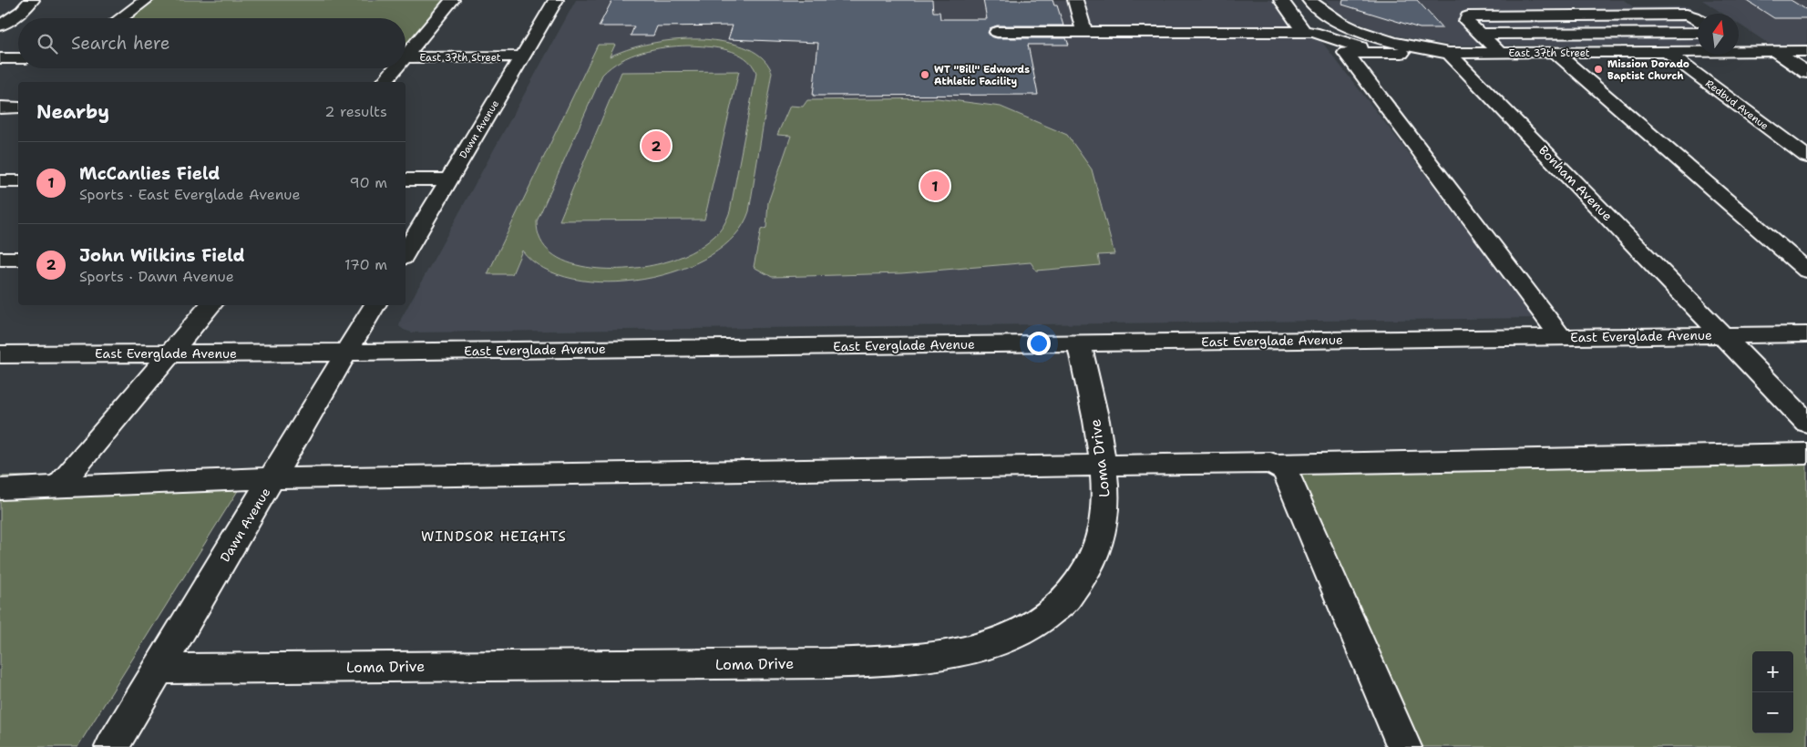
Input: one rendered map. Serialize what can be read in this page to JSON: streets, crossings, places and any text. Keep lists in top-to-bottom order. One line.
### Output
{"streets":{"street":["East 37th Street","Redbud Avenue","Dawn Avenue","Bonham Avenue","East Everglade Avenue","Loma Drive"]},"crossings":[["East 37th Street","Redbud Avenue"],["East 37th Street","Dawn Avenue"],["East 37th Street","Bonham Avenue"],["East 37th Street","East Everglade Avenue"],["Dawn Avenue","East Everglade Avenue"],["Dawn Avenue","Loma Drive"],["Bonham Avenue","East Everglade Avenue"],["East Everglade Avenue","Loma Drive"]],"districts":["WINDSOR HEIGHTS"],"places":["Mission Dorado Baptist Church","WT \"Bill\" Edwards Athletic Facility"],"north":"top","page":{"search":"Search here","heading":["Nearby","2 results"],"pins":["2","1"],"list":[{"mark":"1","name":"McCanlies Field","note":"Sports · East Everglade Avenue","value":"90 m"},{"mark":"2","name":"John Wilkins Field","note":"Sports · Dawn Avenue","value":"170 m"}],"map_buttons":["+","−"]}}
